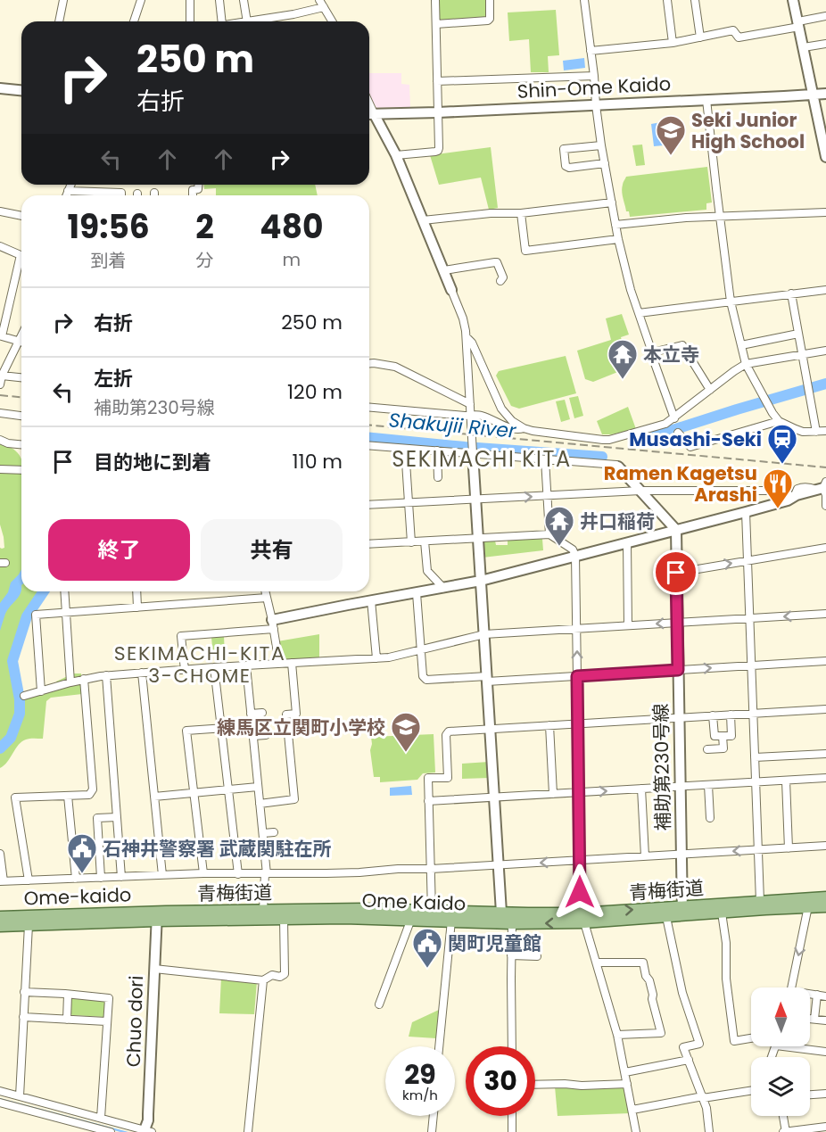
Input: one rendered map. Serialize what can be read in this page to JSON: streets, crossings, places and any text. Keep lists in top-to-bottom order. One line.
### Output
{"streets":{"main road":["青梅街道","Ome-kaido","Ome Kaido"],"street":["Shin-Ome Kaido","補助第230号線","Chuo dori"]},"crossings":[["補助第230号線","青梅街道"],["補助第230号線","Ome Kaido"],["青梅街道","Ome-kaido"],["青梅街道","Ome Kaido"],["青梅街道","Chuo dori"],["Ome-kaido","Chuo dori"]],"districts":["SEKIMACHI KITA","SEKIMACHI-KITA 3-CHOME"],"water":["Shakujii River"],"places":{"school or university":["Seki Junior High School","練馬区立関町小学校"],"temple":["本立寺","井口稲荷"],"station":["Musashi-Seki"],"restaurant":["Ramen Kagetsu Arashi"],"public building":["石神井警察署 武蔵関駐在所","関町児童館"]},"north":"top","page":{"turn":["250 m","右折"],"eta":["19:56","到着","2","分","480","m"],"list":[{"name":"右折","value":"250 m"},{"name":"左折","note":"補助第230号線","value":"120 m"},{"name":"目的地に到着","value":"110 m"}],"buttons":["終了","共有"],"speed":"29 km/h","limit":"30"}}
